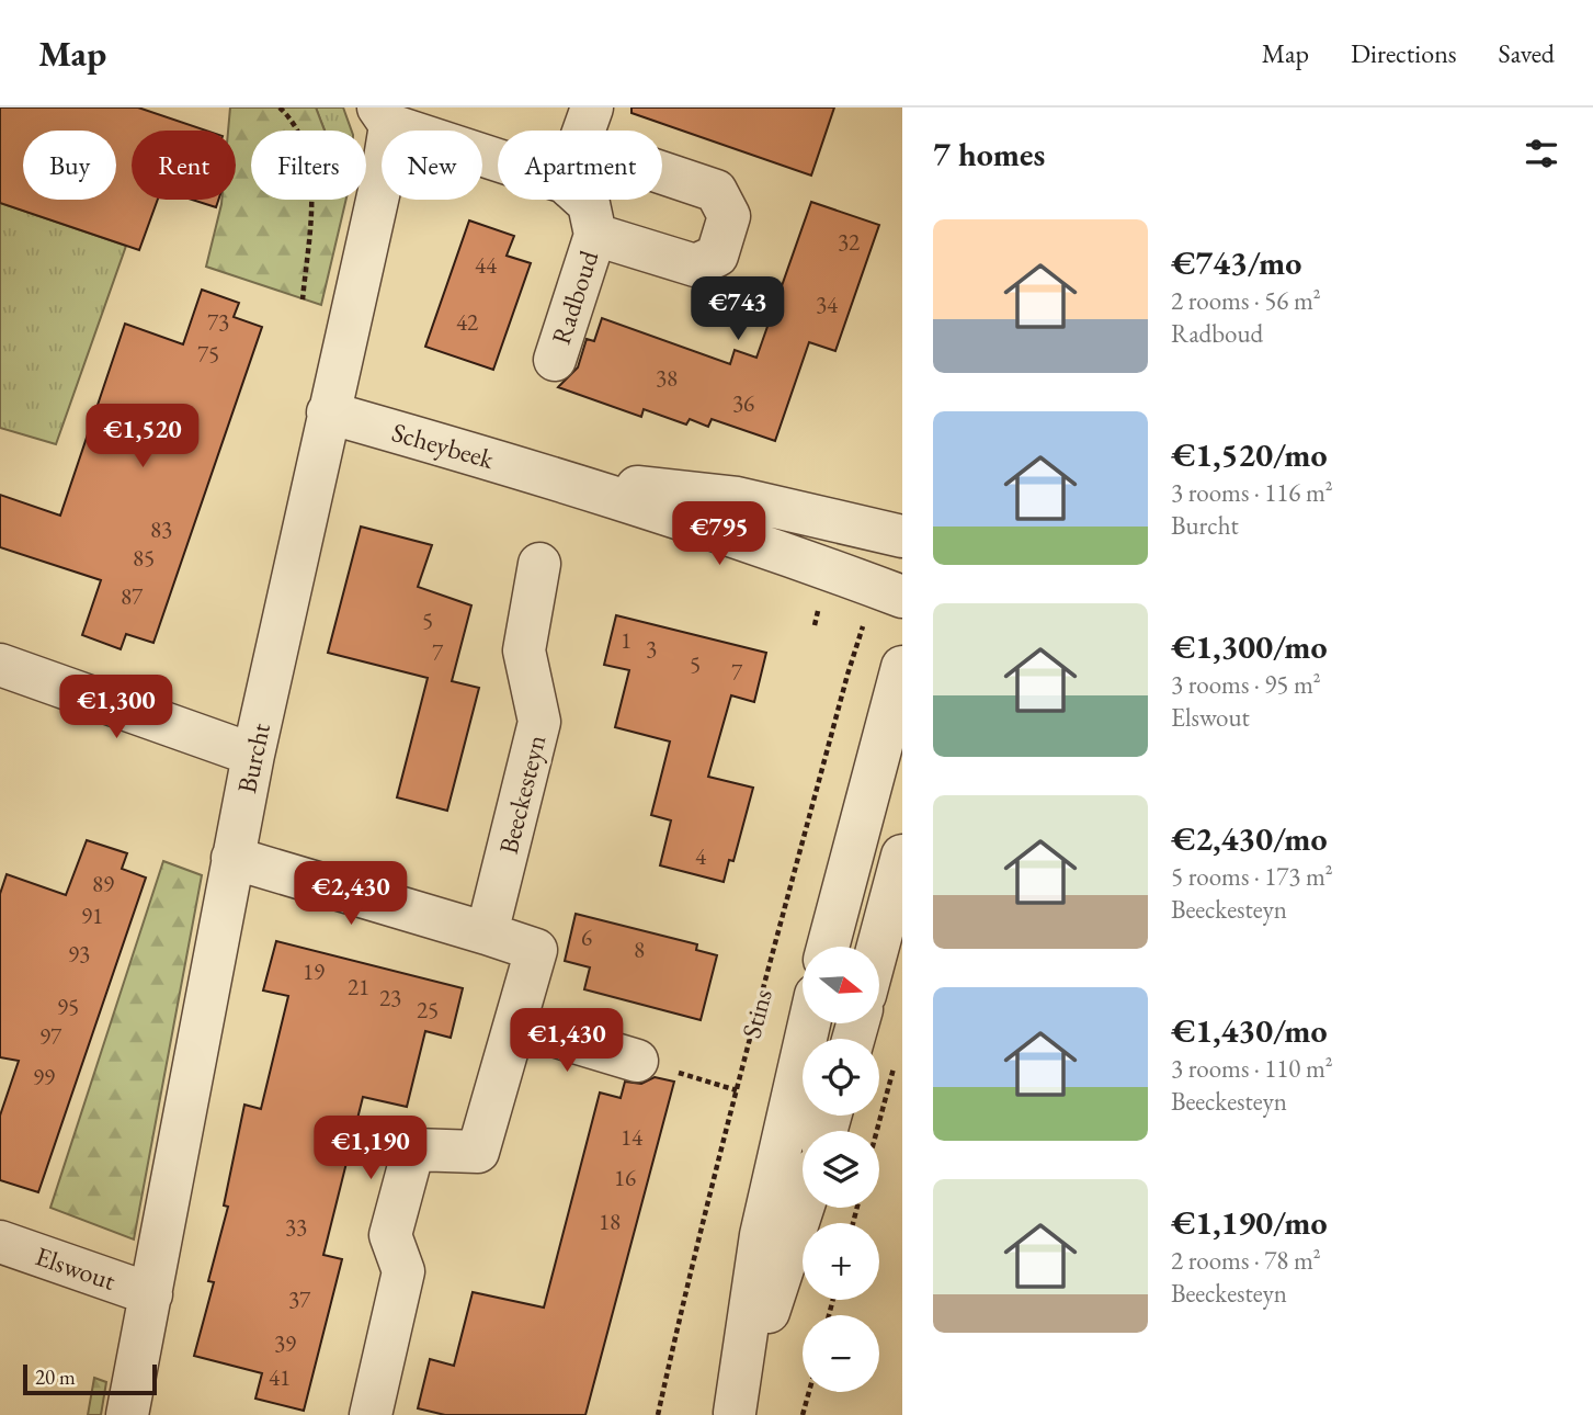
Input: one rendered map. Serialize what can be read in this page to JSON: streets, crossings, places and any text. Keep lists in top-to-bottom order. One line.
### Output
{"streets":{"street":["Radboud","Scheybeek","Burcht","Beeckesteyn","Stins","Elswout"]},"crossings":[["Radboud","Burcht"],["Scheybeek","Burcht"],["Scheybeek","Stins"],["Burcht","Elswout"]],"house_numbers":["32","44","34","73","42","75","38","36","83","85","87","5","1","3","7","5","7","4","89","91","6","8","93","19","21","23","95","25","97","99","14","16","18","33","37","39","41"],"scale_bar":"20 m","north":"right","page":{"header":"Map","nav":["Map","Directions","Saved"],"heading":"7 homes","chip":["Buy","Rent","Filters","New","Apartment"],"list":[{"name":"€743/mo","note":"2 rooms · 56 m² · Radboud"},{"name":"€1,520/mo","note":"3 rooms · 116 m² · Burcht"},{"name":"€1,300/mo","note":"3 rooms · 95 m² · Elswout"},{"name":"€2,430/mo","note":"5 rooms · 173 m² · Beeckesteyn"},{"name":"€1,430/mo","note":"3 rooms · 110 m² · Beeckesteyn"},{"name":"€1,190/mo","note":"2 rooms · 78 m² · Beeckesteyn"}],"price":["€743","€1,520","€795","€1,300","€2,430","€1,430","€1,190"],"map_buttons":["+","−"],"scale":"20 m"}}
